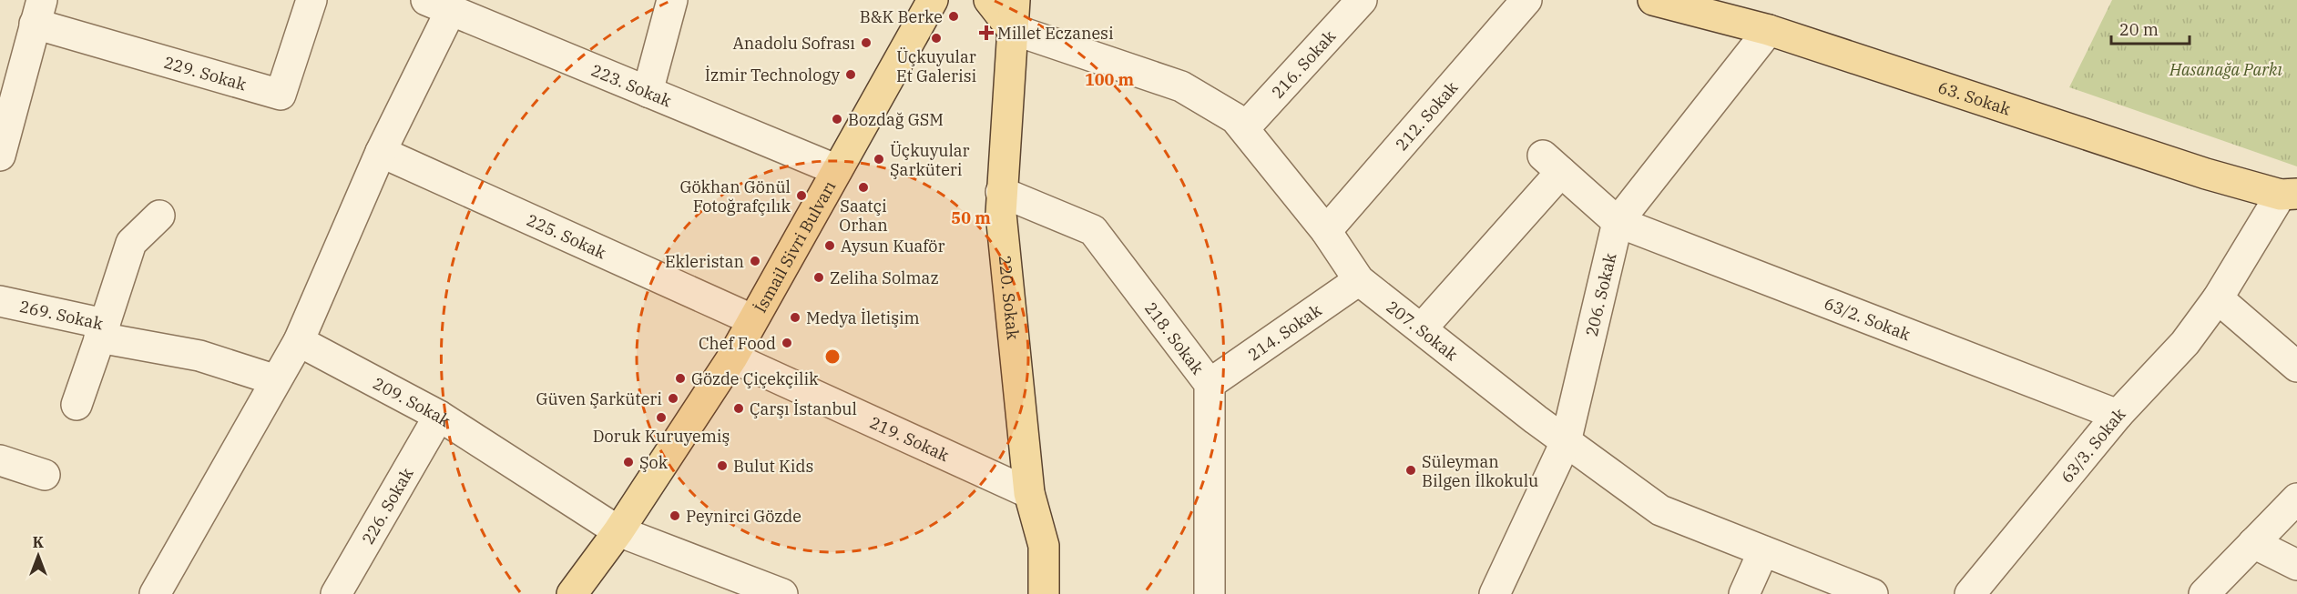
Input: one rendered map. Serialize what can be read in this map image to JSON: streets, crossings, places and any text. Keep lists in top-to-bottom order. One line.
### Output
{"streets":{"main road":["63. Sokak","İsmail Sivri Bulvarı","220. Sokak"],"street":["216. Sokak","229. Sokak","223. Sokak","212. Sokak","225. Sokak","206. Sokak","269. Sokak","63/2. Sokak","207. Sokak","214. Sokak","218. Sokak","209. Sokak","219. Sokak","63/3. Sokak","226. Sokak"]},"crossings":[["216. Sokak","207. Sokak"],["223. Sokak","İsmail Sivri Bulvarı"],["63. Sokak","206. Sokak"],["63. Sokak","63/3. Sokak"],["212. Sokak","207. Sokak"],["225. Sokak","İsmail Sivri Bulvarı"],["İsmail Sivri Bulvarı","209. Sokak"],["İsmail Sivri Bulvarı","219. Sokak"],["206. Sokak","63/2. Sokak"],["206. Sokak","207. Sokak"],["220. Sokak","207. Sokak"],["220. Sokak","218. Sokak"],["220. Sokak","219. Sokak"],["63/2. Sokak","63/3. Sokak"],["207. Sokak","214. Sokak"],["214. Sokak","218. Sokak"],["209. Sokak","226. Sokak"]],"parks":["Hasanağa Parkı"],"places":{"other":["B&K Berke","Üçkuyular Et Galerisi","Anadolu Sofrası","İzmir Technology","Bozdağ GSM","Üçkuyular Şarküteri","Saatçi Orhan","Gökhan Gönül Fotoğrafçılık","Aysun Kuaför","Ekleristan","Zeliha Solmaz","Medya İletişim","Chef Food","Gözde Çiçekçilik","Güven Şarküteri","Çarşı İstanbul","Doruk Kuruyemiş","Şok","Bulut Kids","Süleyman Bilgen İlkokulu","Peynirci Gözde"],"health":["Millet Eczanesi"]},"scale_bar":"20 m","north":"top","rings":["100 m","50 m"]}
